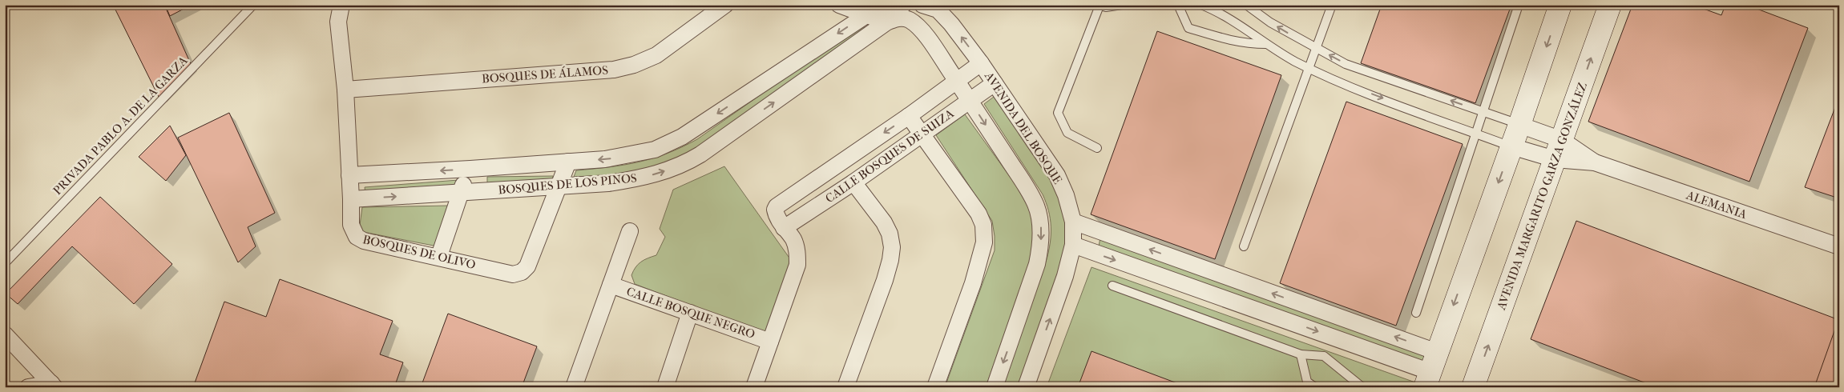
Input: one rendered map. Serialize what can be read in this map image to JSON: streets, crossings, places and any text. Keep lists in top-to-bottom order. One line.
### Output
{"streets":{"main road":["AVENIDA MARGARITO GARZA GONZÁLEZ"],"street":["BOSQUES DE ÁLAMOS","AVENIDA DEL BOSQUE","CALLE BOSQUES DE SUIZA","BOSQUES DE LOS PINOS","ALEMANIA","BOSQUES DE OLIVO","CALLE BOSQUE NEGRO"],"lane":["PRIVADA PABLO A. DE LA GARZA"]},"crossings":[["BOSQUES DE ÁLAMOS","BOSQUES DE OLIVO"],["AVENIDA DEL BOSQUE","CALLE BOSQUES DE SUIZA"],["BOSQUES DE LOS PINOS","BOSQUES DE OLIVO"],["AVENIDA MARGARITO GARZA GONZÁLEZ","ALEMANIA"]]}
